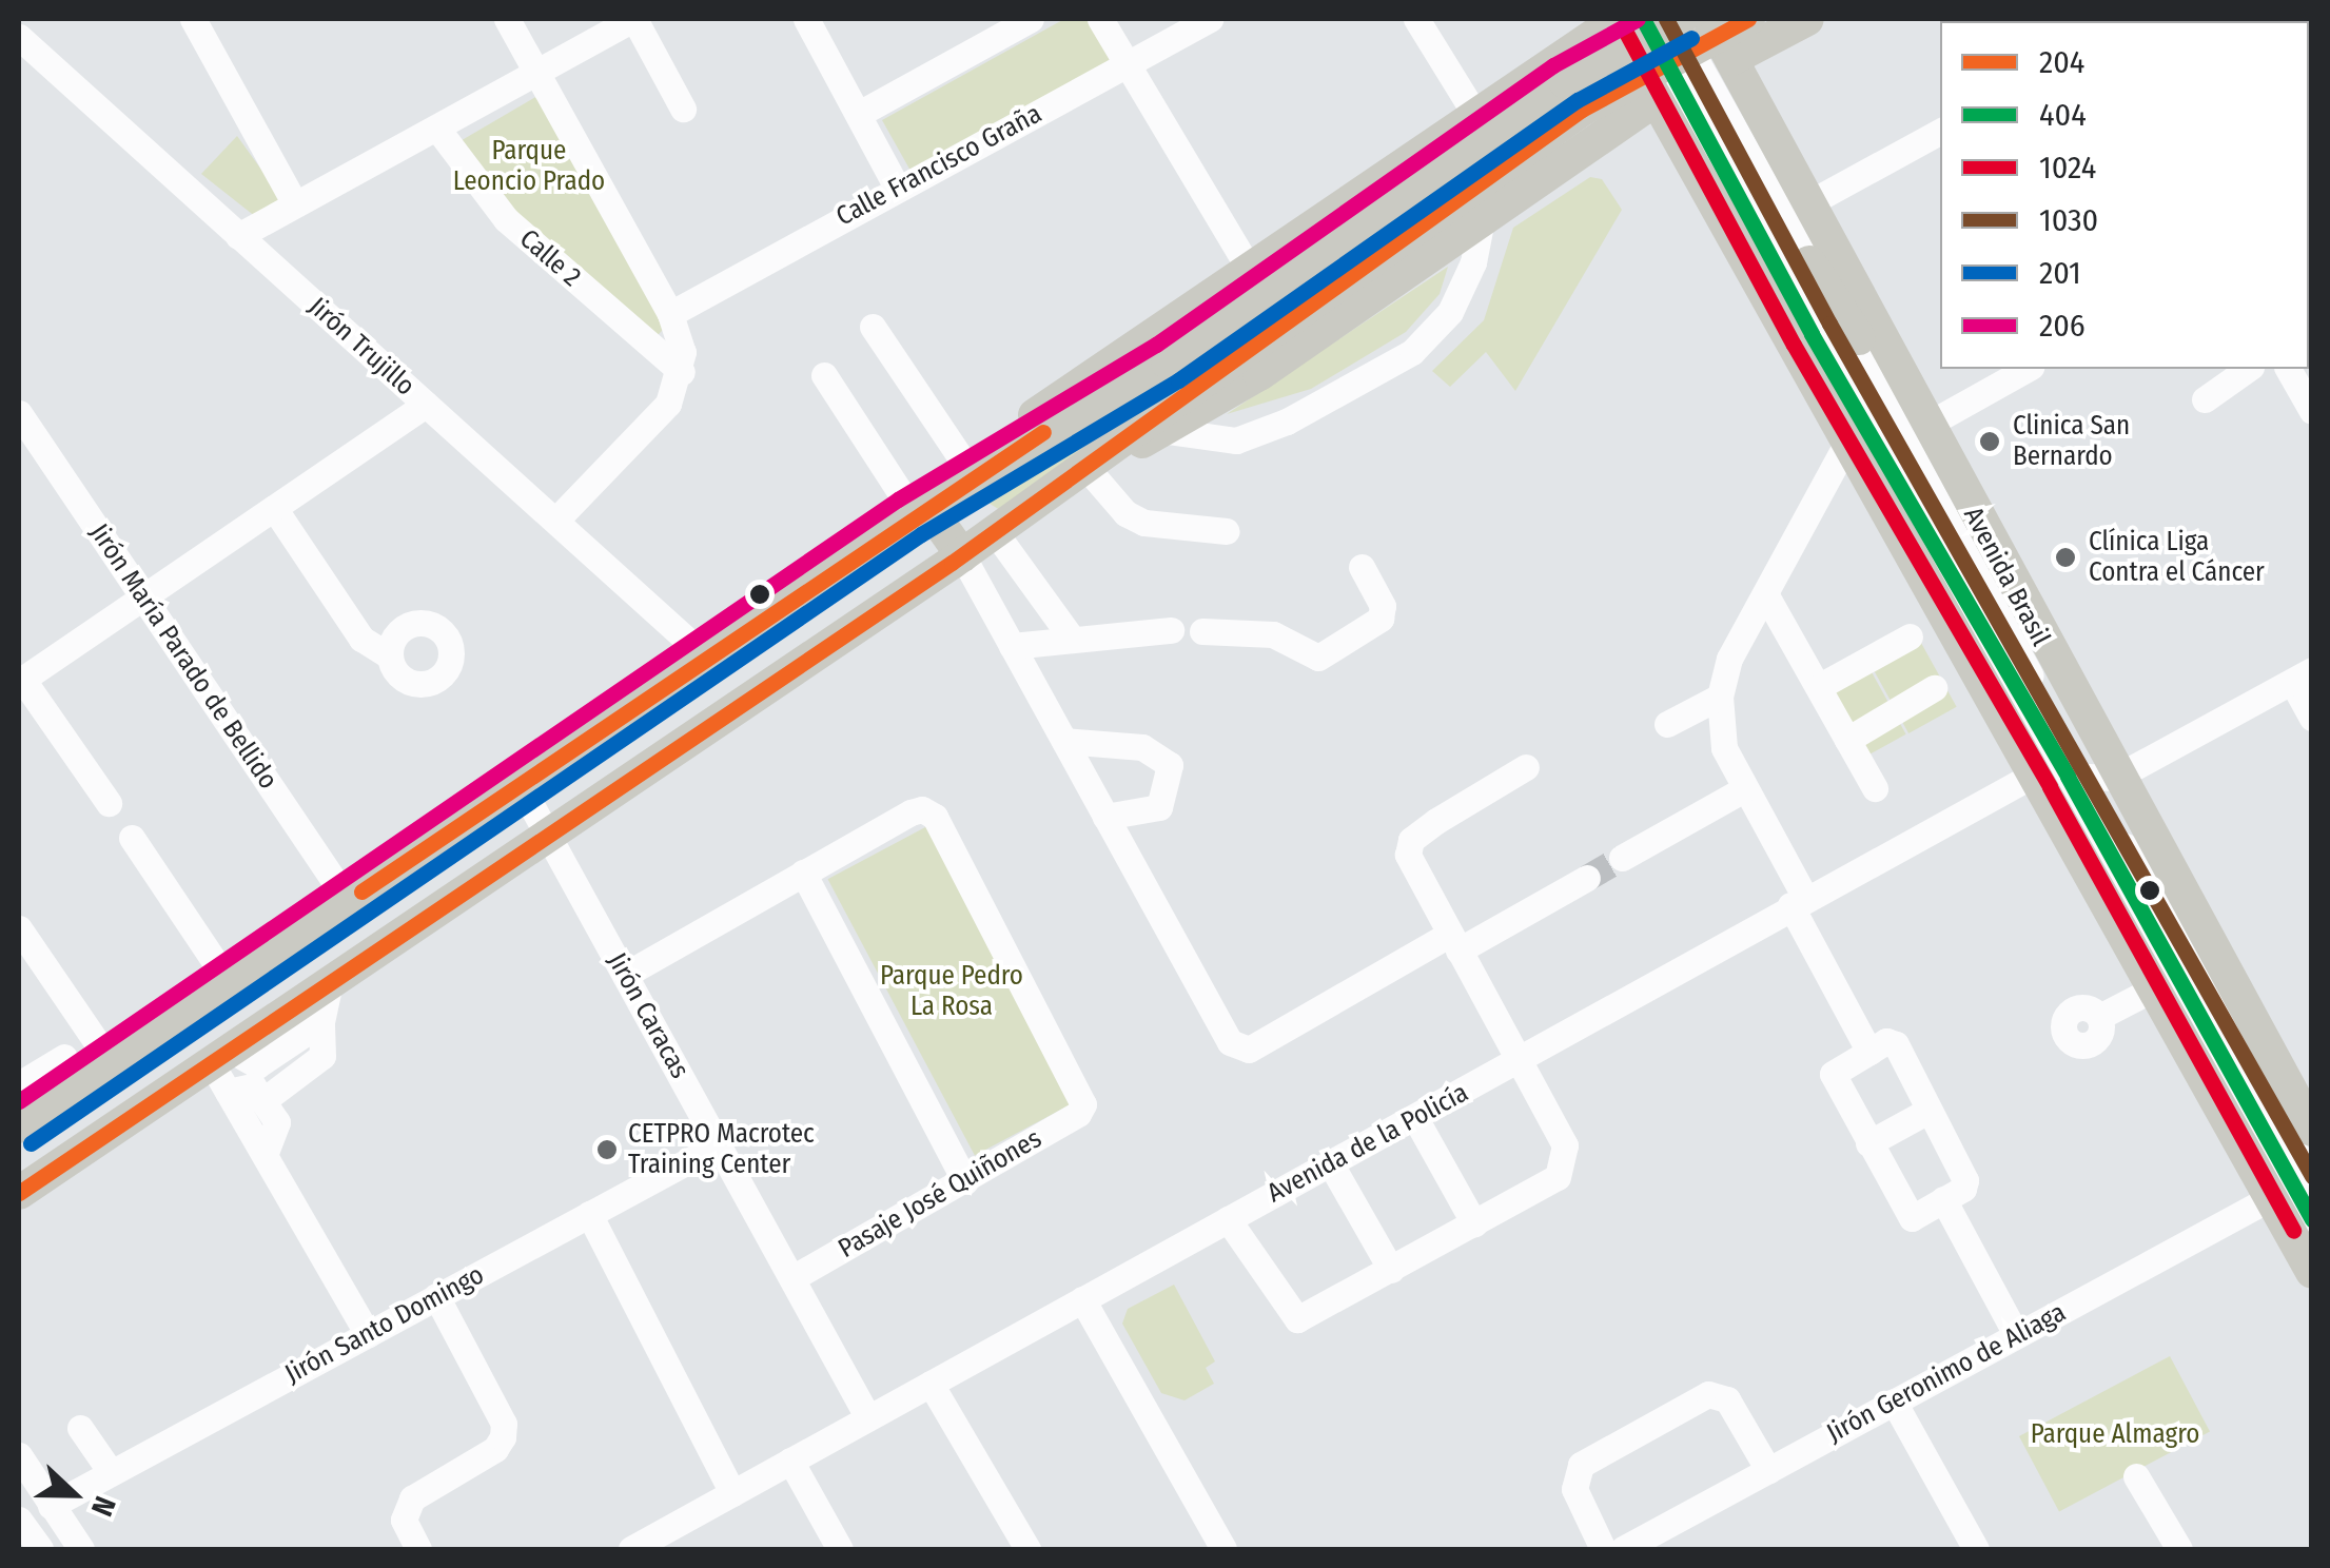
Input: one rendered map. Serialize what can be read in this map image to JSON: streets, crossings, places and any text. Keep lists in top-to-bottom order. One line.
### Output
{"streets":{"main road":["Avenida Brasil"],"street":["Calle Francisco Graña","Calle 2","Jirón Trujillo","Jirón María Parado de Bellido","Jirón Caracas","Avenida de la Policía","Pasaje José Quiñones","Jirón Santo Domingo","Jirón Geronimo de Aliaga"]},"crossings":[["Avenida Brasil","Avenida de la Policía"],["Avenida Brasil","Jirón Geronimo de Aliaga"],["Jirón Caracas","Avenida de la Policía"],["Jirón Caracas","Pasaje José Quiñones"],["Jirón Caracas","Jirón Santo Domingo"]],"parks":["Parque Leoncio Prado","Parque Pedro La Rosa","Parque Almagro"],"places":["Clinica San Bernardo","Clínica Liga Contra el Cáncer","CETPRO Macrotec Training Center"],"lines":["transit line 204","transit line 404","transit line 1030","transit line 206","transit line 1024","transit line 201"],"legend":["204","404","1024","1030","201","206"],"north":"right"}
